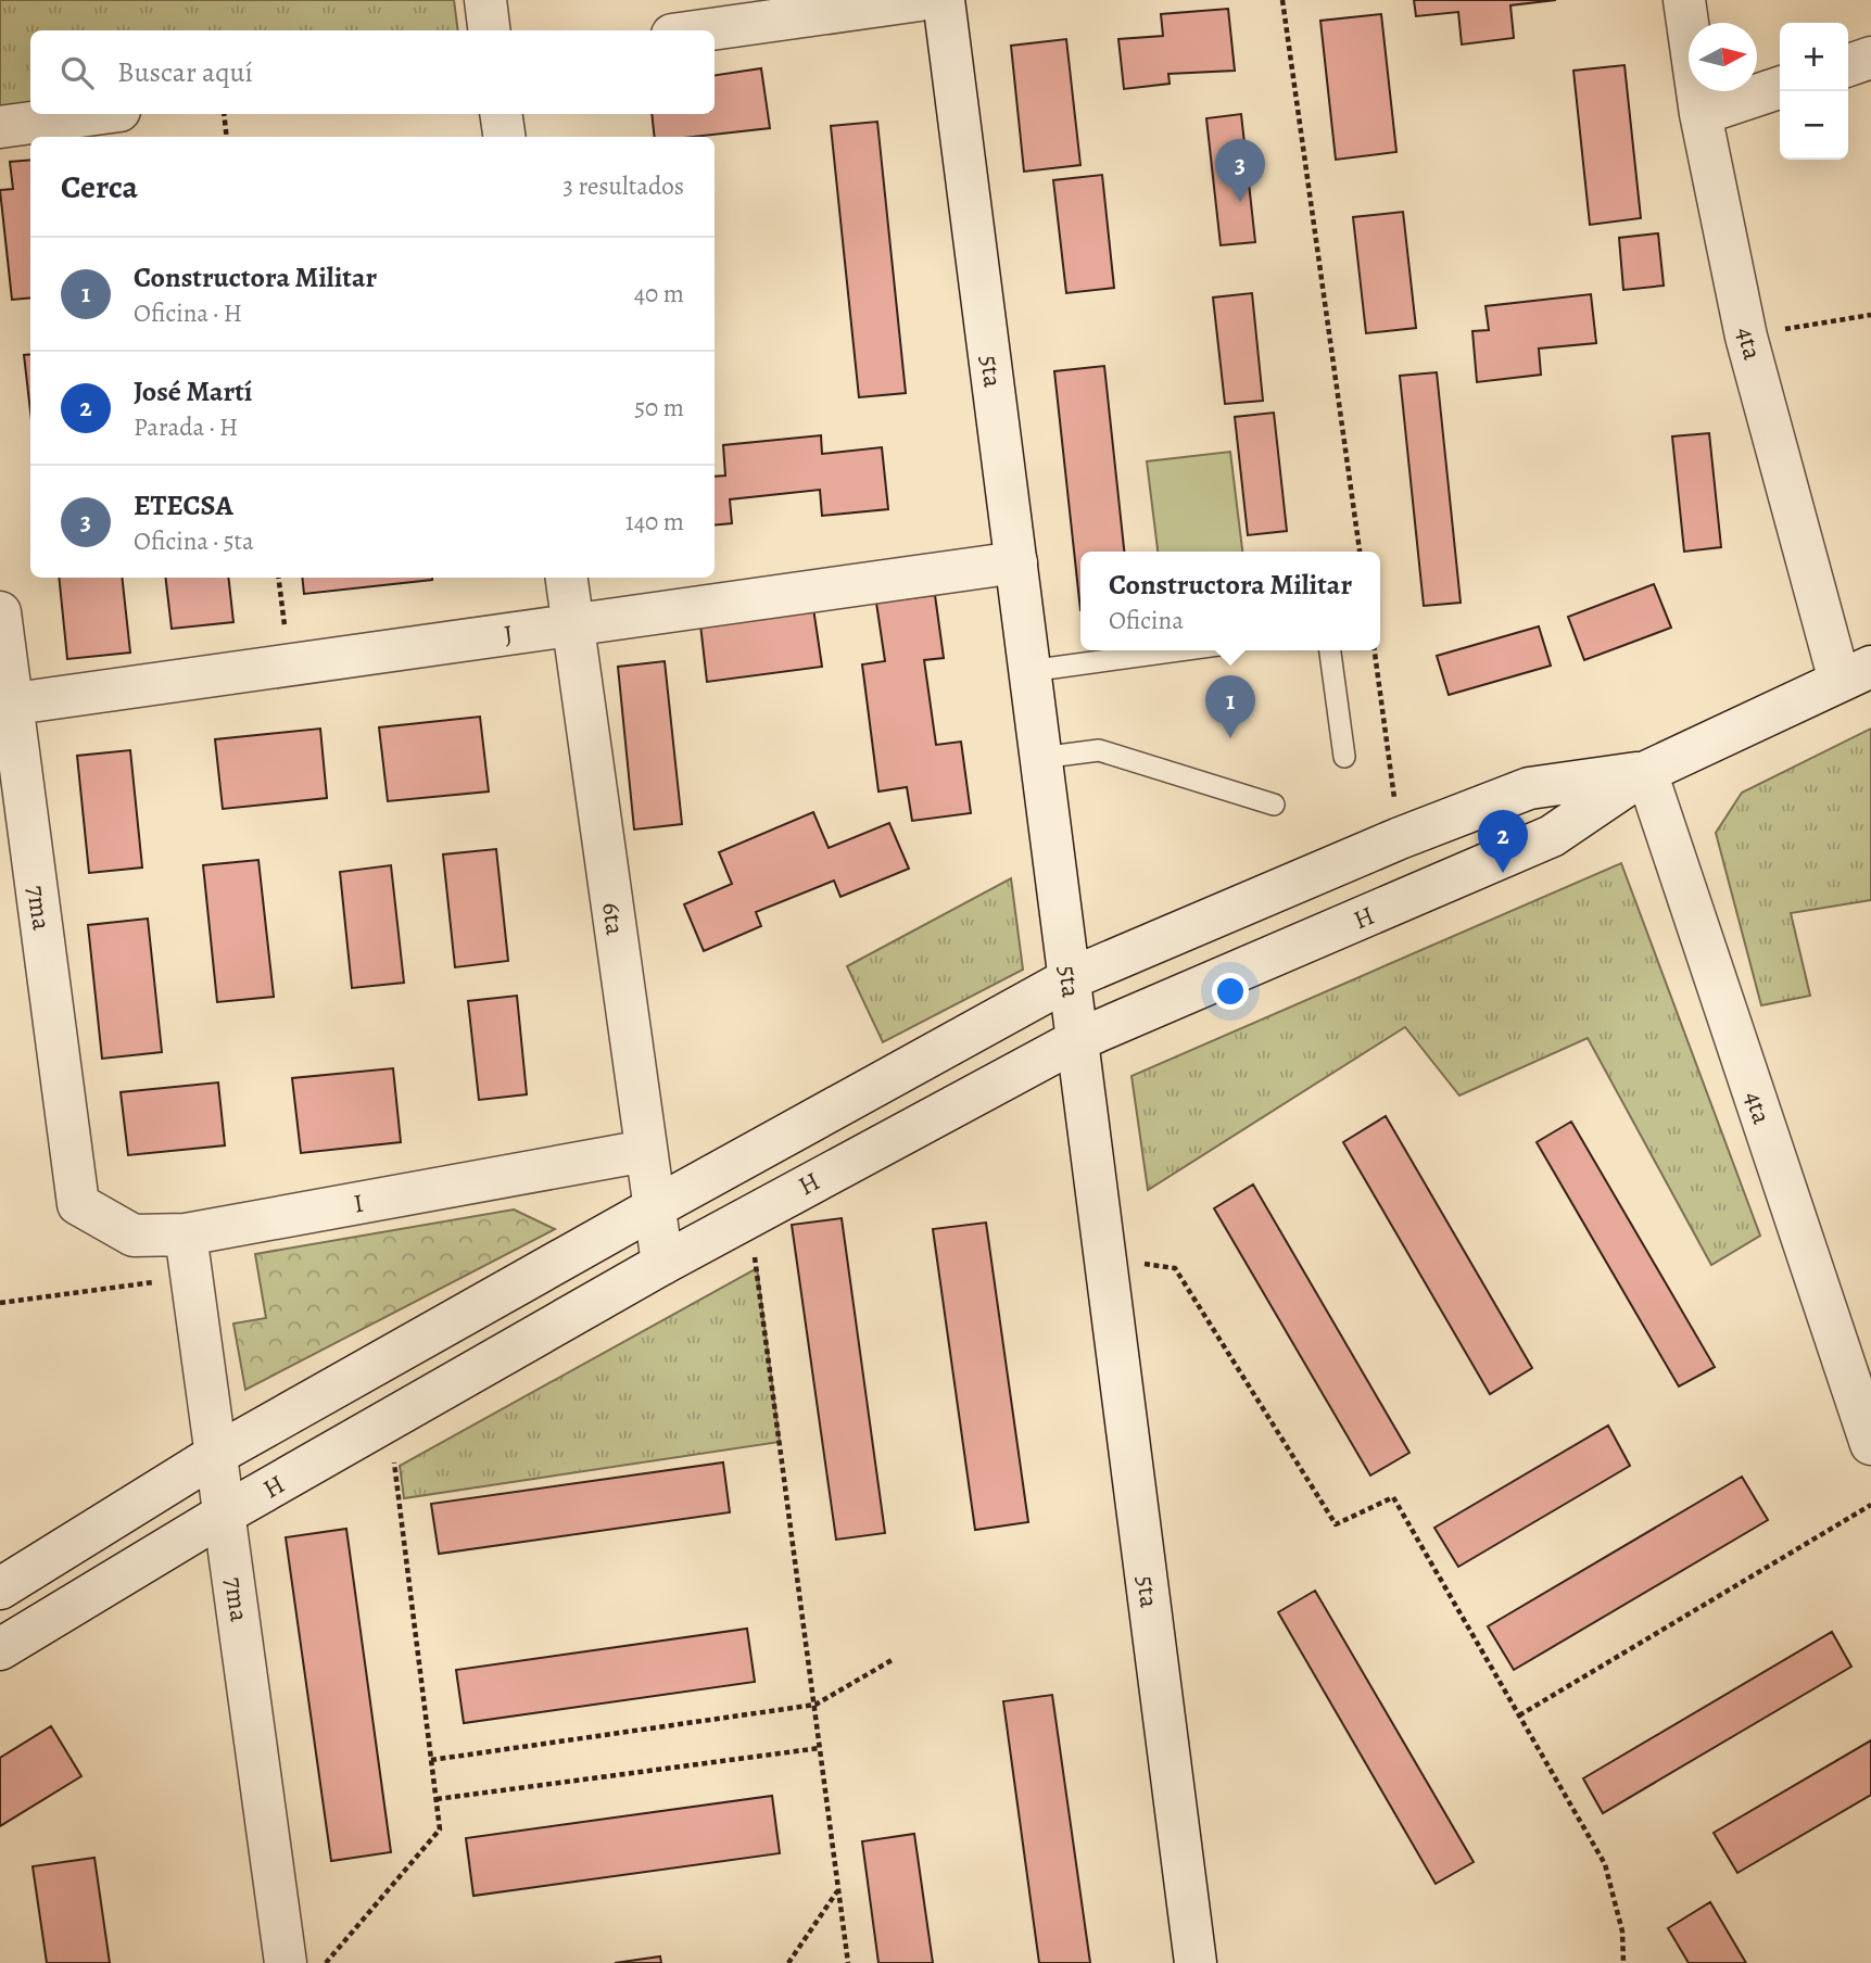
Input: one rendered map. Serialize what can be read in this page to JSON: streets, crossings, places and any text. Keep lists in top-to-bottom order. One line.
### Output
{"streets":{"street":["4ta","5ta","J","7ma","H","6ta","I"]},"crossings":[["4ta","H"],["5ta","J"],["5ta","H"],["J","7ma"],["J","6ta"],["7ma","H"],["7ma","I"],["H","6ta"],["6ta","I"]],"north":"right","page":{"map_buttons":["+","−"],"search":"Buscar aquí","heading":["Cerca","3 resultados"],"pins":["3","1","2"],"list":[{"mark":"1","name":"Constructora Militar","note":"Oficina · H","value":"40 m"},{"mark":"2","name":"José Martí","note":"Parada · H","value":"50 m"},{"mark":"3","name":"ETECSA","note":"Oficina · 5ta","value":"140 m"}],"popup":["Constructora Militar","Oficina"]}}
